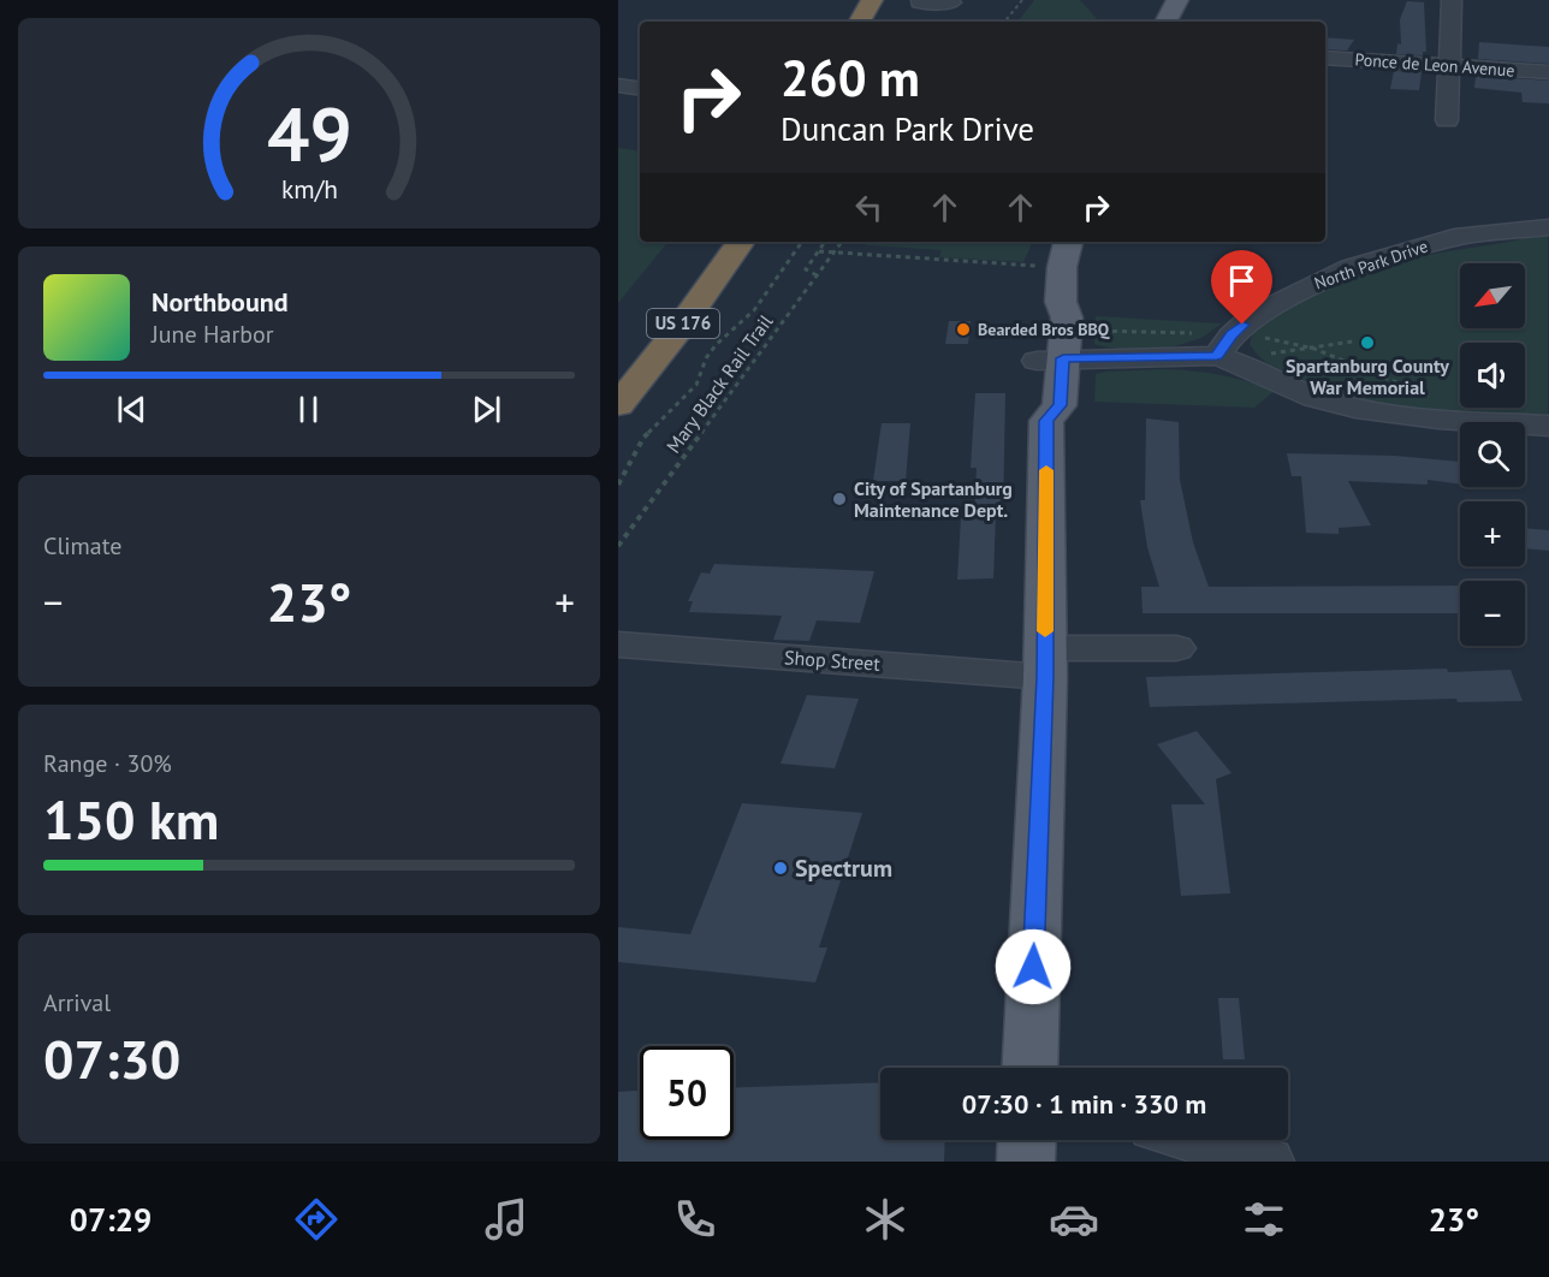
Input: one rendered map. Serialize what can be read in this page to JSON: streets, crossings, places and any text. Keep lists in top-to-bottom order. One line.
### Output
{"streets":{"highway":["US 176"],"street":["Ponce de Leon Avenue","North Park Drive","Shop Street"],"path":["Mary Black Rail Trail"]},"places":["Bearded Bros BBQ","Spartanburg County War Memorial","City of Spartanburg Maintenance Dept.","Spectrum"],"north":"bottom left","page":{"turn":["260 m","Duncan Park Drive"],"map_buttons":["+","−"],"song":["Northbound","June Harbor"],"tile":["Climate",["Range · 30%","150 km"],["Arrival","07:30"]],"heat":["−","23°","+"],"limit":"50","trip":"07:30 · 1 min · 330 m","tabs":["07:29","23°"],"gauge":["49","km/h"]}}
